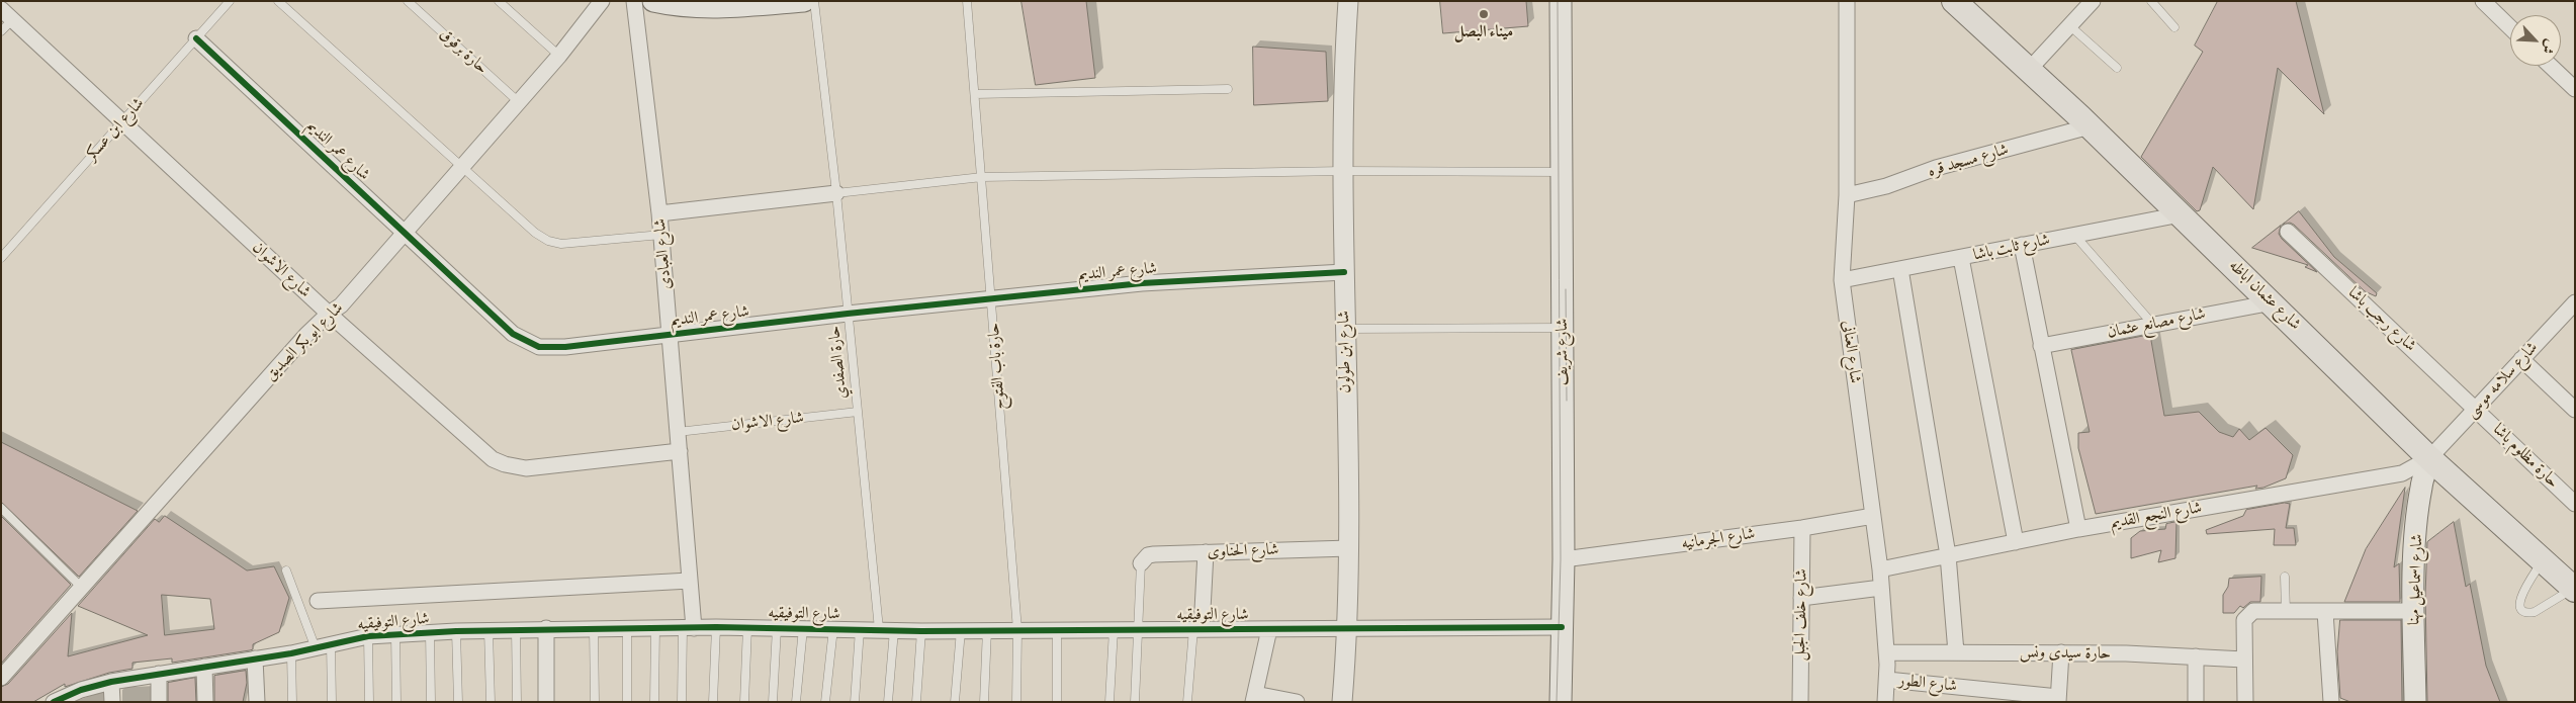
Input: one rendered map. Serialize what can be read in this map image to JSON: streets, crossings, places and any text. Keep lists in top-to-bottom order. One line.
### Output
{"streets":{"main road":["شارع عثمان اباظه","شارع شريف","شارع اسماعيل مهنا"],"street":["شارع عمر النديم","شارع مسجد قره","شارع ثابت باشا","شارع العبادى","شارع الاشوان","شارع رجب باشا","شارع مصانع عثمان","شارع ابو بكر الصديق","شارع ابن طولون","شارع العنانى","شارع سلامه موسى","حارة مظلوم باشا","شارع النجع القديم","شارع الجرمانيه","شارع الحناوى","شارع التوفيقيه","شارع خلف الجبل","حارة سيدى ونس","شارع الطور"],"lane":["حارة برقوق","شارع ابن عسكر","حارة الصفدي","حارة باب الفتوح"]},"crossings":[["حارة برقوق","شارع ابو بكر الصديق"],["شارع ابن عسكر","شارع عمر النديم"],["شارع ابن عسكر","شارع الاشوان"],["شارع عمر النديم","شارع العبادى"],["شارع عمر النديم","شارع ابو بكر الصديق"],["شارع عمر النديم","شارع ابن طولون"],["شارع عمر النديم","حارة الصفدي"],["شارع عمر النديم","حارة باب الفتوح"],["شارع مسجد قره","شارع عثمان اباظه"],["شارع مسجد قره","شارع العنانى"],["شارع ثابت باشا","شارع عثمان اباظه"],["شارع ثابت باشا","شارع العنانى"],["شارع العبادى","شارع الاشوان"],["شارع العبادى","شارع التوفيقيه"],["شارع الاشوان","شارع ابو بكر الصديق"],["شارع الاشوان","حارة الصفدي"],["شارع عثمان اباظه","شارع مصانع عثمان"],["شارع عثمان اباظه","شارع سلامه موسى"],["شارع عثمان اباظه","شارع النجع القديم"],["شارع عثمان اباظه","شارع اسماعيل مهنا"],["شارع رجب باشا","شارع سلامه موسى"],["شارع رجب باشا","حارة مظلوم باشا"],["شارع ابن طولون","شارع الحناوى"],["شارع ابن طولون","شارع التوفيقيه"],["شارع شريف","شارع الجرمانيه"],["شارع شريف","شارع التوفيقيه"],["شارع العنانى","شارع النجع القديم"],["شارع العنانى","شارع الجرمانيه"],["شارع العنانى","حارة سيدى ونس"],["شارع العنانى","شارع الطور"],["حارة الصفدي","شارع التوفيقيه"],["حارة باب الفتوح","شارع التوفيقيه"],["شارع سلامه موسى","حارة مظلوم باشا"],["شارع سلامه موسى","شارع النجع القديم"],["شارع سلامه موسى","شارع اسماعيل مهنا"],["شارع النجع القديم","شارع اسماعيل مهنا"],["شارع الجرمانيه","شارع خلف الجبل"]],"places":["ميناء البصل"],"north":"bottom right"}
